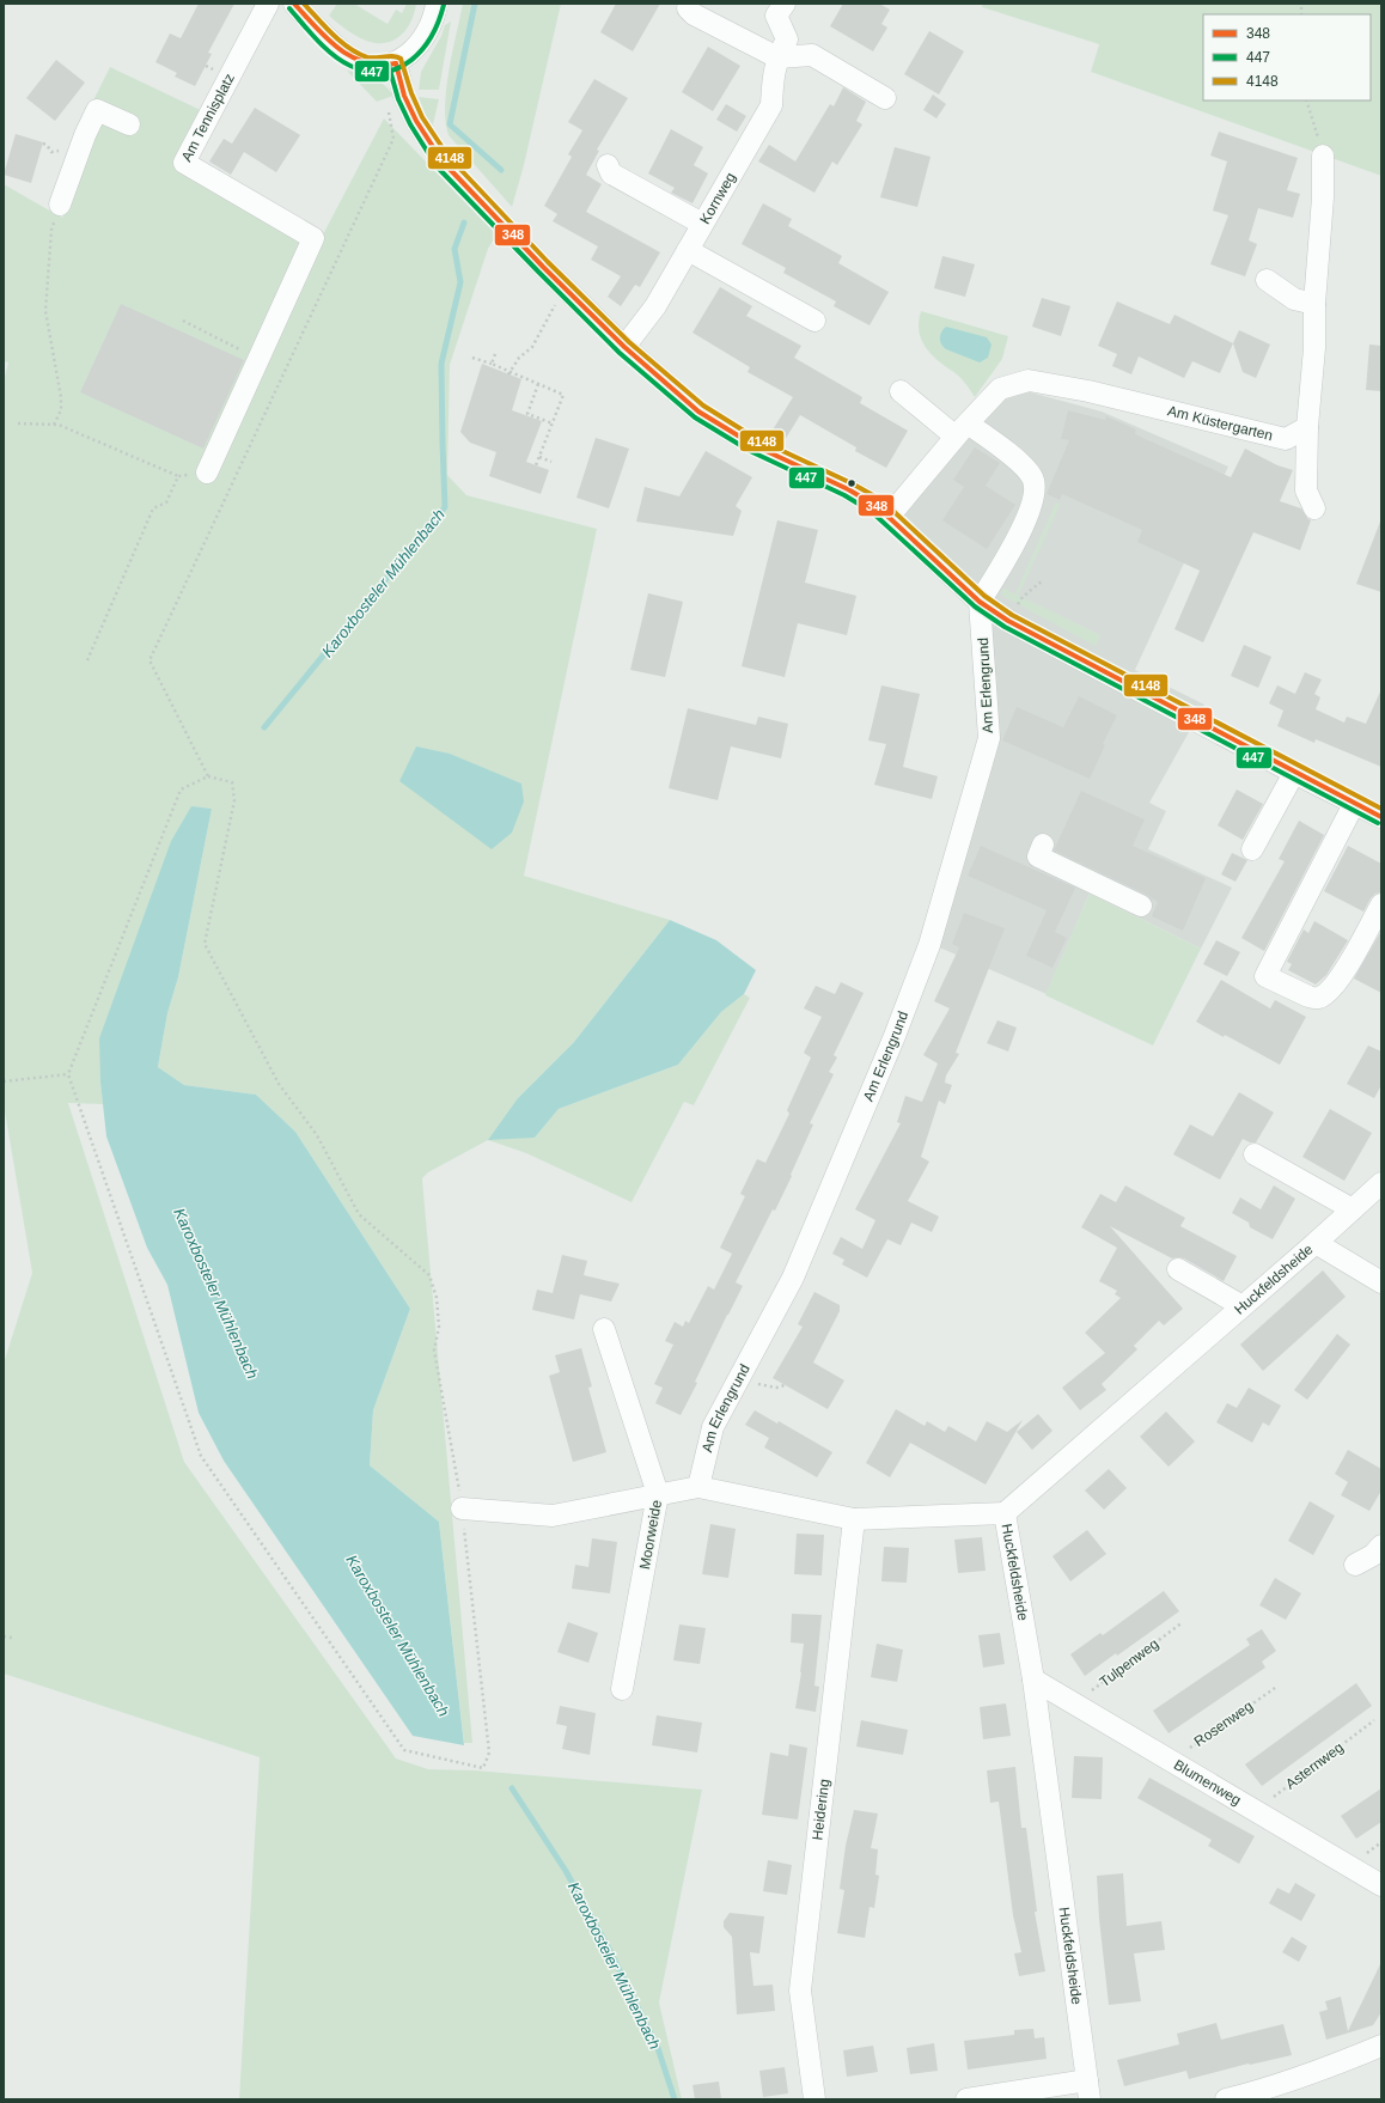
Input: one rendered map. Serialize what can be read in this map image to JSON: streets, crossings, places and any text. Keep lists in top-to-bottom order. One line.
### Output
{"streets":{"street":["Am Tennisplatz","Kornweg","Am Küstergarten","Am Erlengrund","Huckfeldsheide","Moorweide","Blumenweg","Heidering"],"path":["Tulpenweg","Rosenweg","Asternweg"]},"crossings":[["Huckfeldsheide","Blumenweg"],["Tulpenweg","Blumenweg"],["Rosenweg","Blumenweg"],["Asternweg","Blumenweg"]],"water":["Karoxbosteler Mühlenbach"],"lines":["transit line 348","transit line 4148","transit line 447"],"legend":["348","447","4148"]}
